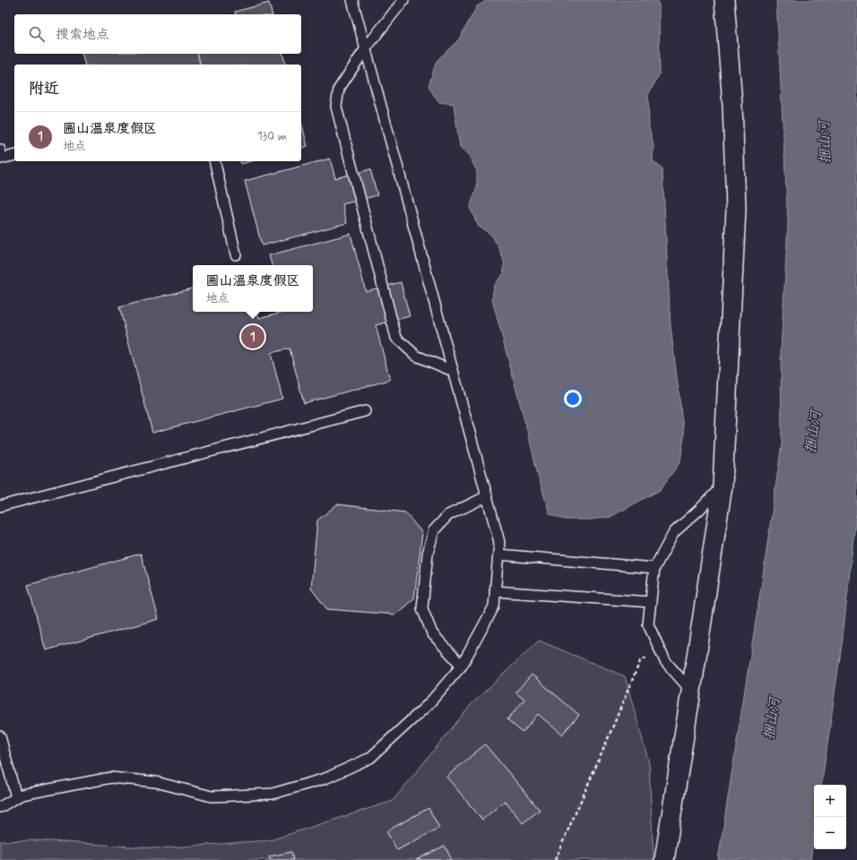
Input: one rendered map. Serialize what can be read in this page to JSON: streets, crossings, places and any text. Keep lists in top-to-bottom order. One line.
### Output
{"water":["捆山河"],"page":{"search":"搜索地点","heading":"附近","list":[{"mark":"1","name":"圌山温泉度假区","note":"地点","value":"130 m"}],"popup":["圌山温泉度假区","地点"],"pins":"1","map_buttons":["+","−"]}}
